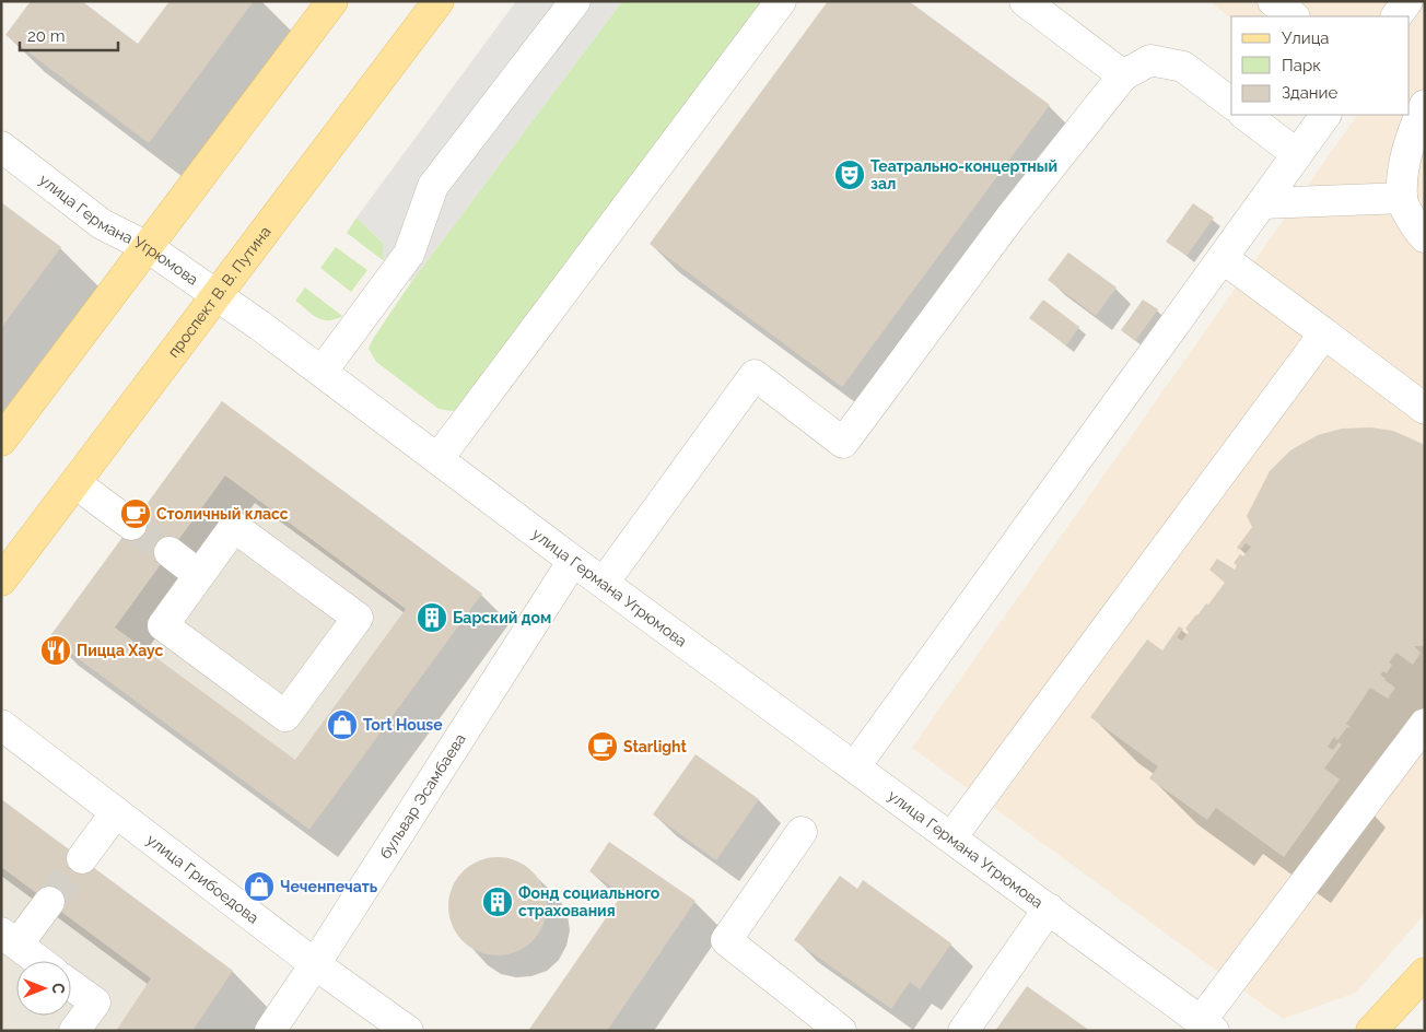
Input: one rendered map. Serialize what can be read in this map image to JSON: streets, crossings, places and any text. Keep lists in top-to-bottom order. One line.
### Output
{"streets":{"main road":["проспект В. В. Путина"],"street":["улица Германа Угрюмова","бульвар Эсамбаева","улица Грибоедова"]},"crossings":[["улица Германа Угрюмова","проспект В. В. Путина"],["улица Германа Угрюмова","бульвар Эсамбаева"],["бульвар Эсамбаева","улица Грибоедова"]],"places":{"theatre":["Театрально-концертный зал"],"cafe":["Столичный класс","Starlight"],"building":["Барский дом","Фонд социального страхования"],"restaurant":["Пицца Хаус"],"shop":["Tort House","Чеченпечать"]},"legend":["Улица","Парк","Здание"],"scale_bar":"20 m","north":"right"}
